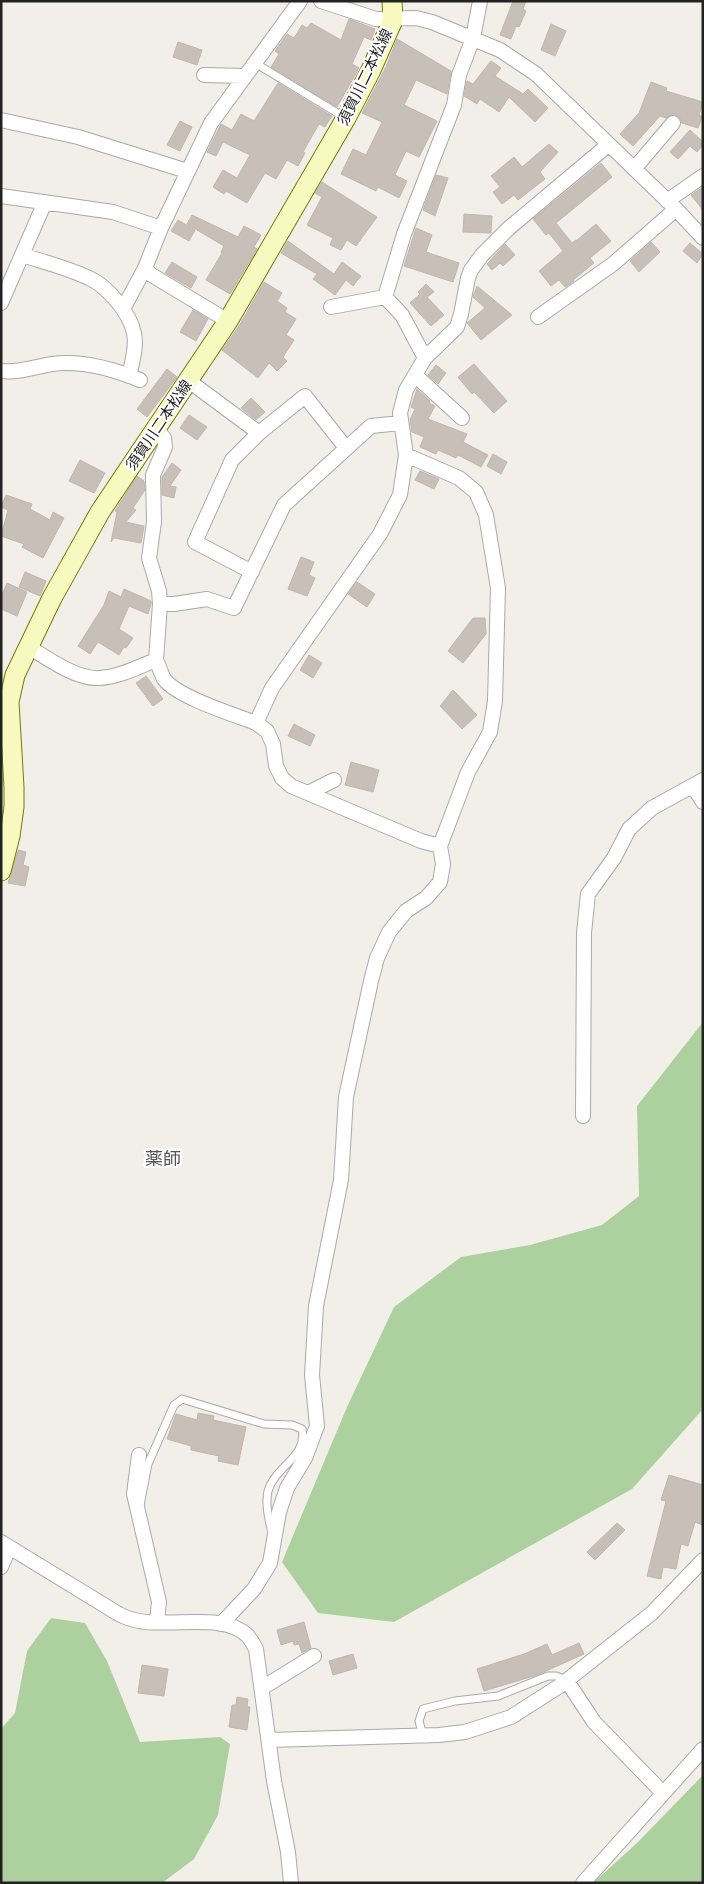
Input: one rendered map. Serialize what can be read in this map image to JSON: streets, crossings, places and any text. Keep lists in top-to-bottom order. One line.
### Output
{"streets":{"main road":["須賀川二本松線"]},"districts":["薬師"]}
